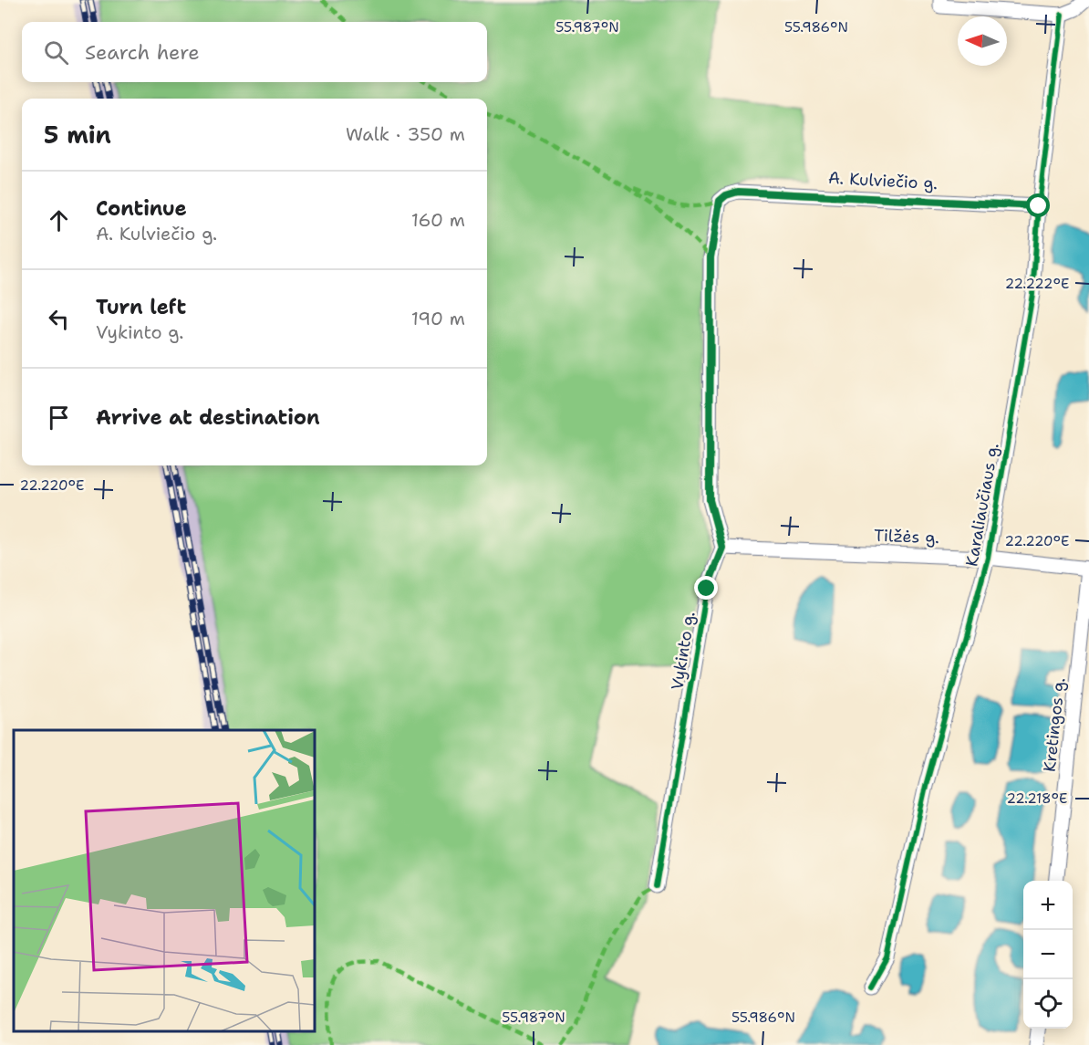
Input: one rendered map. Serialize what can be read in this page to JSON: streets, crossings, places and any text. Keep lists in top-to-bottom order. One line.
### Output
{"streets":{"street":["A. Kulviečio g.","Karaliaučiaus g.","Tilžės g.","Vykinto g.","Kretingos g."]},"crossings":[["A. Kulviečio g.","Karaliaučiaus g."],["A. Kulviečio g.","Tilžės g."],["A. Kulviečio g.","Vykinto g."],["Karaliaučiaus g.","Tilžės g."],["Tilžės g.","Vykinto g."],["Tilžės g.","Kretingos g."]],"north":"left","page":{"search":"Search here","heading":["5 min","Walk · 350 m"],"list":[["Continue","A. Kulviečio g.","160 m"],["Turn left","Vykinto g.","190 m"],"Arrive at destination"],"map_buttons":["+","−"]},"coordinates":["55.987°N","55.986°N","22.222°E","22.220°E","22.218°E"]}
